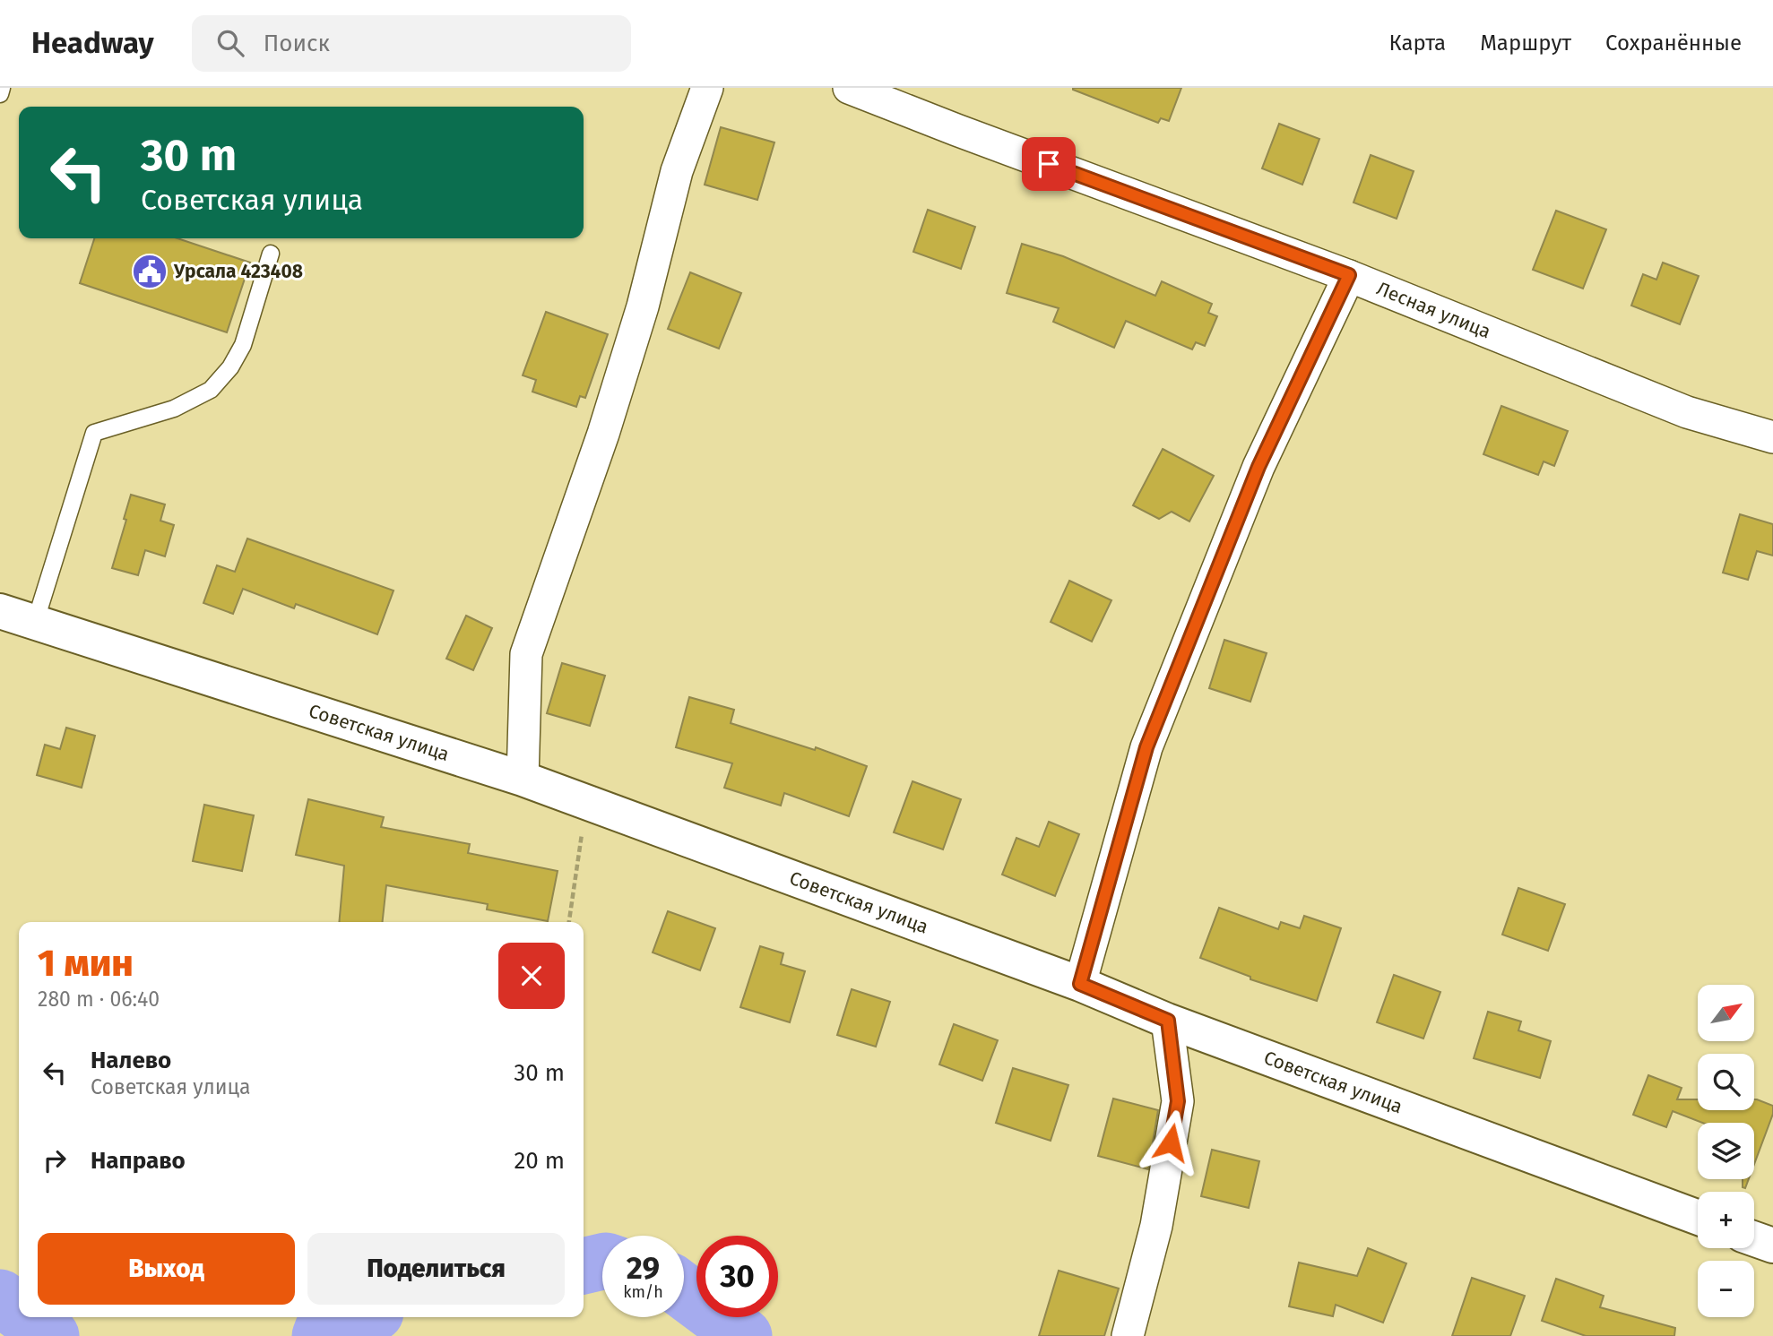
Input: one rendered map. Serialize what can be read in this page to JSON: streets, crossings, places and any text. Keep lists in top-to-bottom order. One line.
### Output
{"streets":{"street":["Лесная улица","Советская улица"]},"places":{"public building":["Урсала 423408"]},"north":"top right","page":{"header":"Headway","search":"Поиск","nav":["Карта","Маршрут","Сохранённые"],"turn":["30 m","Советская улица"],"heading":["1 мин","280 m · 06:40"],"map_buttons":["+","−"],"list":[{"name":"Налево","note":"Советская улица","value":"30 m"},{"name":"Направо","value":"20 m"}],"buttons":["Выход","Поделиться"],"speed":"29 km/h","limit":"30"}}
